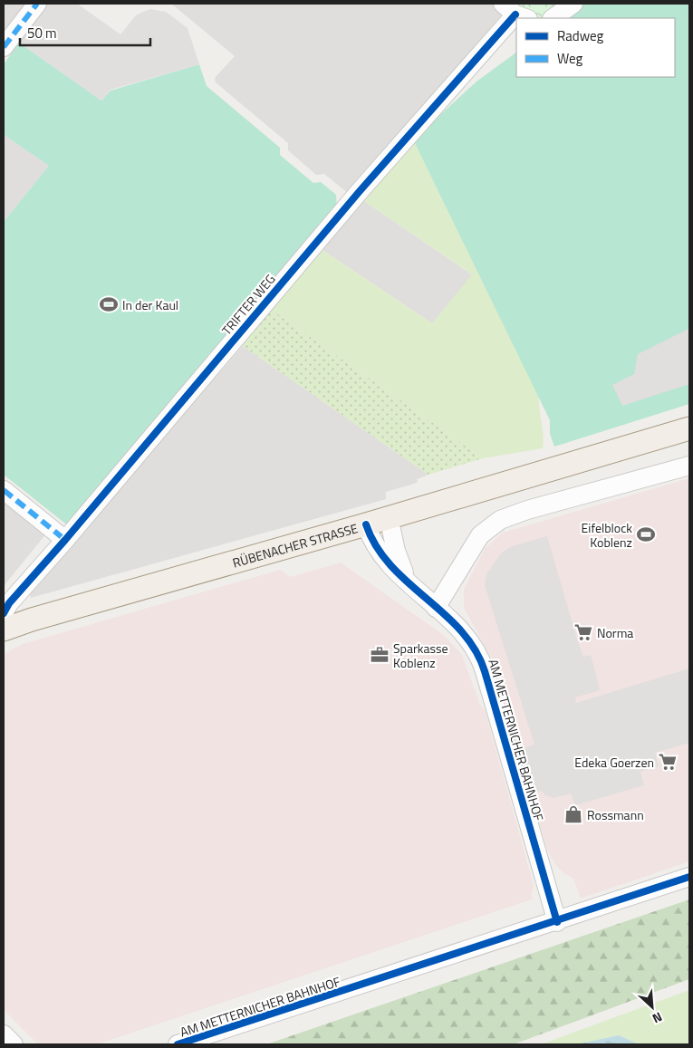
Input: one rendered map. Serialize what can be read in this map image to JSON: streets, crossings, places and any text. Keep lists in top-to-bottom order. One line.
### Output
{"streets":{"main road":["RÜBENACHER STRASSE"],"street":["TRIFTER WEG","AM METTERNICHER BAHNHOF"]},"crossings":[["RÜBENACHER STRASSE","AM METTERNICHER BAHNHOF"]],"places":{"sports":["In der Kaul","Eifelblock Koblenz"],"supermarket":["Norma","Edeka Goerzen"],"office":["Sparkasse Koblenz"],"shop":["Rossmann"]},"legend":["Radweg","Weg"],"scale_bar":"50 m","north":"bottom right"}
